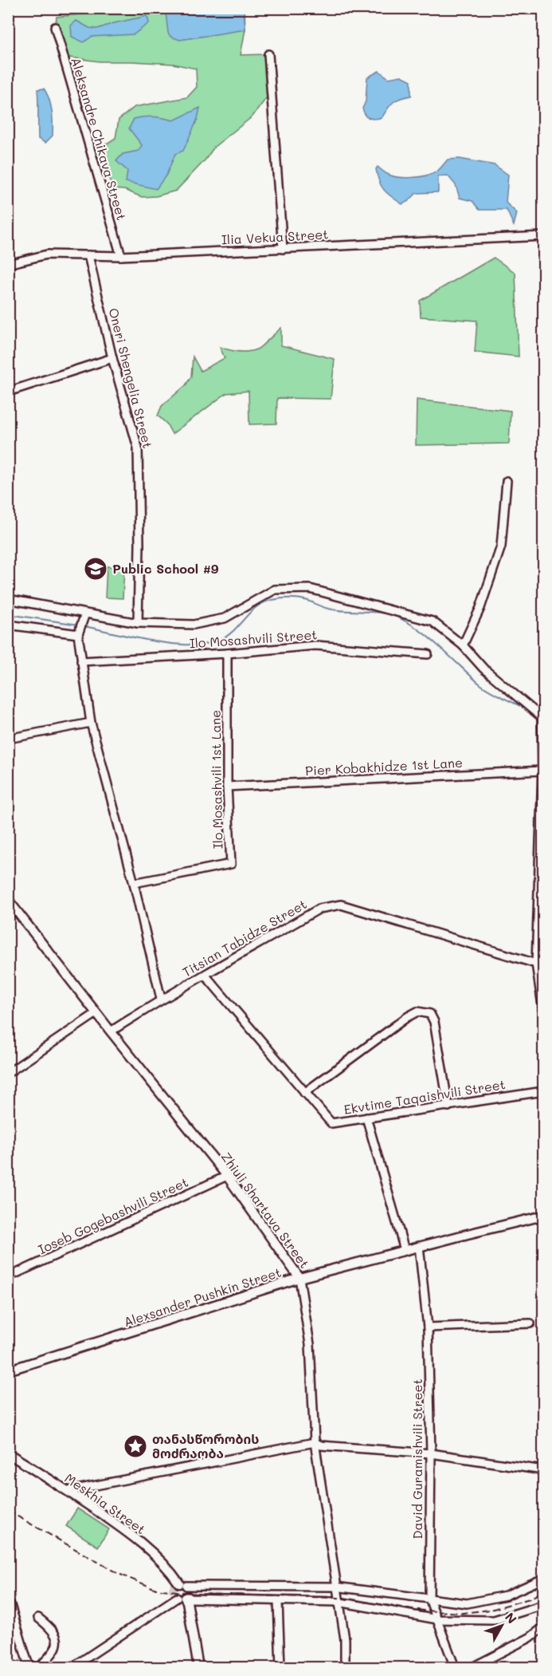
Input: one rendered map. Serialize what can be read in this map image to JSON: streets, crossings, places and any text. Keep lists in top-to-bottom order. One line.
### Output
{"streets":{"street":["Aleksandre Chikava Street","Ilia Vekua Street","Oneri Shengelia Street","Ilo Mosashvili Street","Pier Kobakhidze 1st Lane","Ilo Mosashvili 1st Lane","Titsian Tabidze Street","Ekvtime Taqaishvili Street","Zhiuli Shartava Street","Ioseb Gogebashvili Street","Alexsander Pushkin Street","David Guramishvili Street","Meskhia Street"]},"crossings":[["Aleksandre Chikava Street","Ilia Vekua Street"],["Ilia Vekua Street","Oneri Shengelia Street"],["Ilo Mosashvili Street","Ilo Mosashvili 1st Lane"],["Pier Kobakhidze 1st Lane","Ilo Mosashvili 1st Lane"],["Titsian Tabidze Street","Ekvtime Taqaishvili Street"],["Titsian Tabidze Street","Zhiuli Shartava Street"],["Zhiuli Shartava Street","Ioseb Gogebashvili Street"],["Zhiuli Shartava Street","Alexsander Pushkin Street"],["Alexsander Pushkin Street","David Guramishvili Street"]],"places":{"school or university":["Public School #9"],"place":["თანასწორობის მოძრაობა"]},"north":"top right"}
